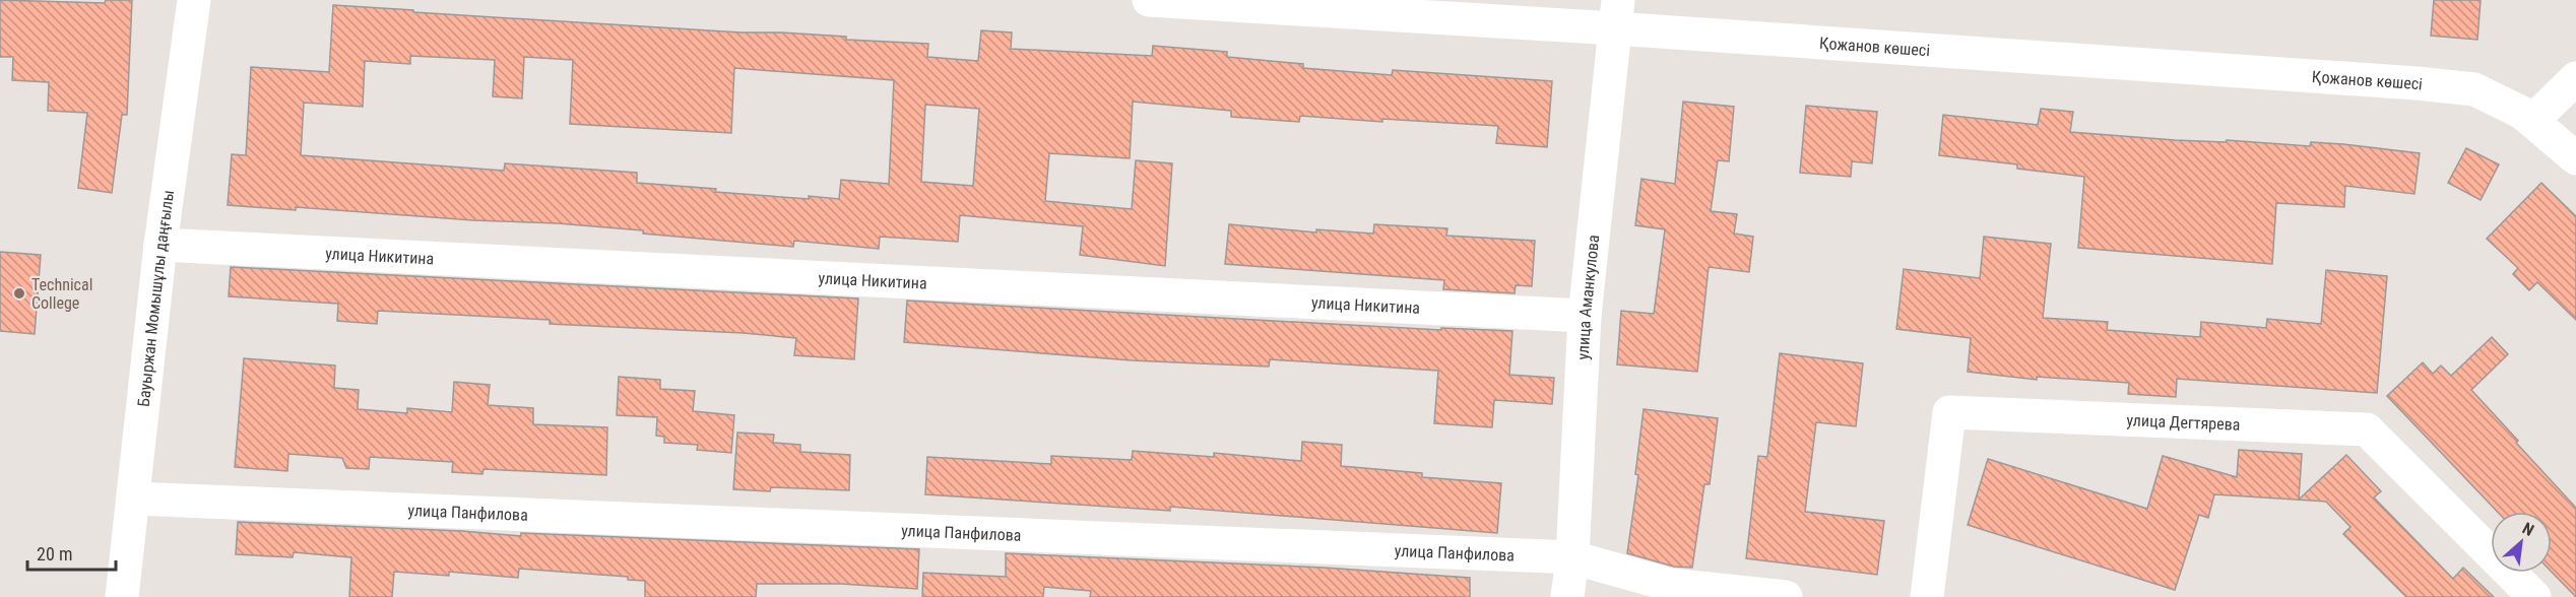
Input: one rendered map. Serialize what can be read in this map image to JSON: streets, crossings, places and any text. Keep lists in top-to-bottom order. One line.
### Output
{"streets":{"street":["Қожанов көшесі","улица Никитина","Бауыржан Момышұлы даңғылы","улица Аманкулова","улица Дегтярева","улица Панфилова"]},"crossings":[["Қожанов көшесі","улица Аманкулова"],["улица Никитина","Бауыржан Момышұлы даңғылы"],["улица Никитина","улица Аманкулова"],["Бауыржан Момышұлы даңғылы","улица Панфилова"],["улица Аманкулова","улица Панфилова"]],"places":["Technical College"],"scale_bar":"20 m","north":"top right"}
